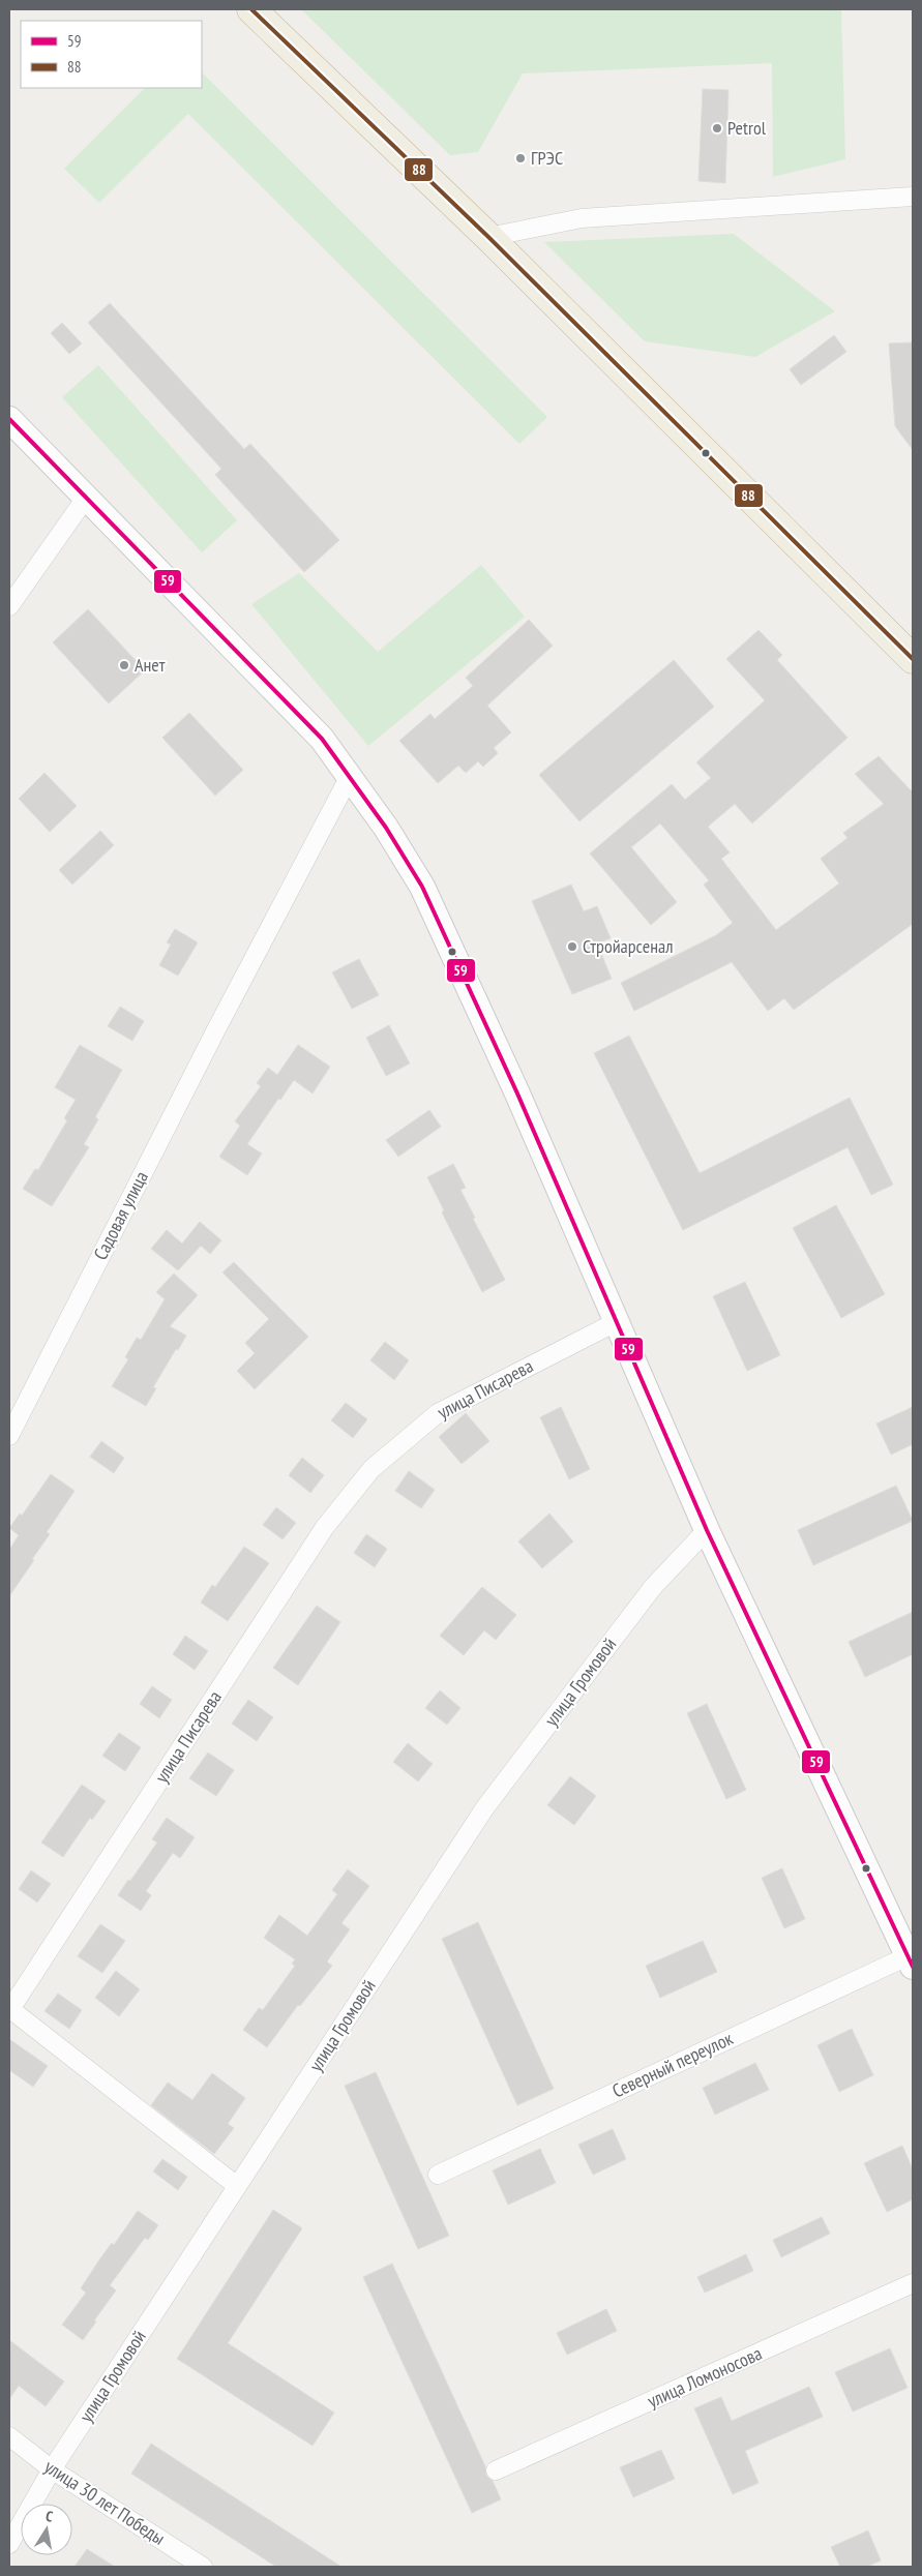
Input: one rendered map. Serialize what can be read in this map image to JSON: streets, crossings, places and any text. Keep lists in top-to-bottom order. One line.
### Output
{"streets":{"street":["Садовая улица","улица Писарева","улица Громовой","Северный переулок","улица Ломоносова","улица 30 лет Победы"]},"crossings":[["улица Писарева","улица Громовой"],["улица Громовой","улица 30 лет Победы"]],"places":["Petrol","ГРЭС","Анет","Стройарсенал"],"lines":["transit line 88","transit line 59"],"legend":["59","88"],"north":"top"}
